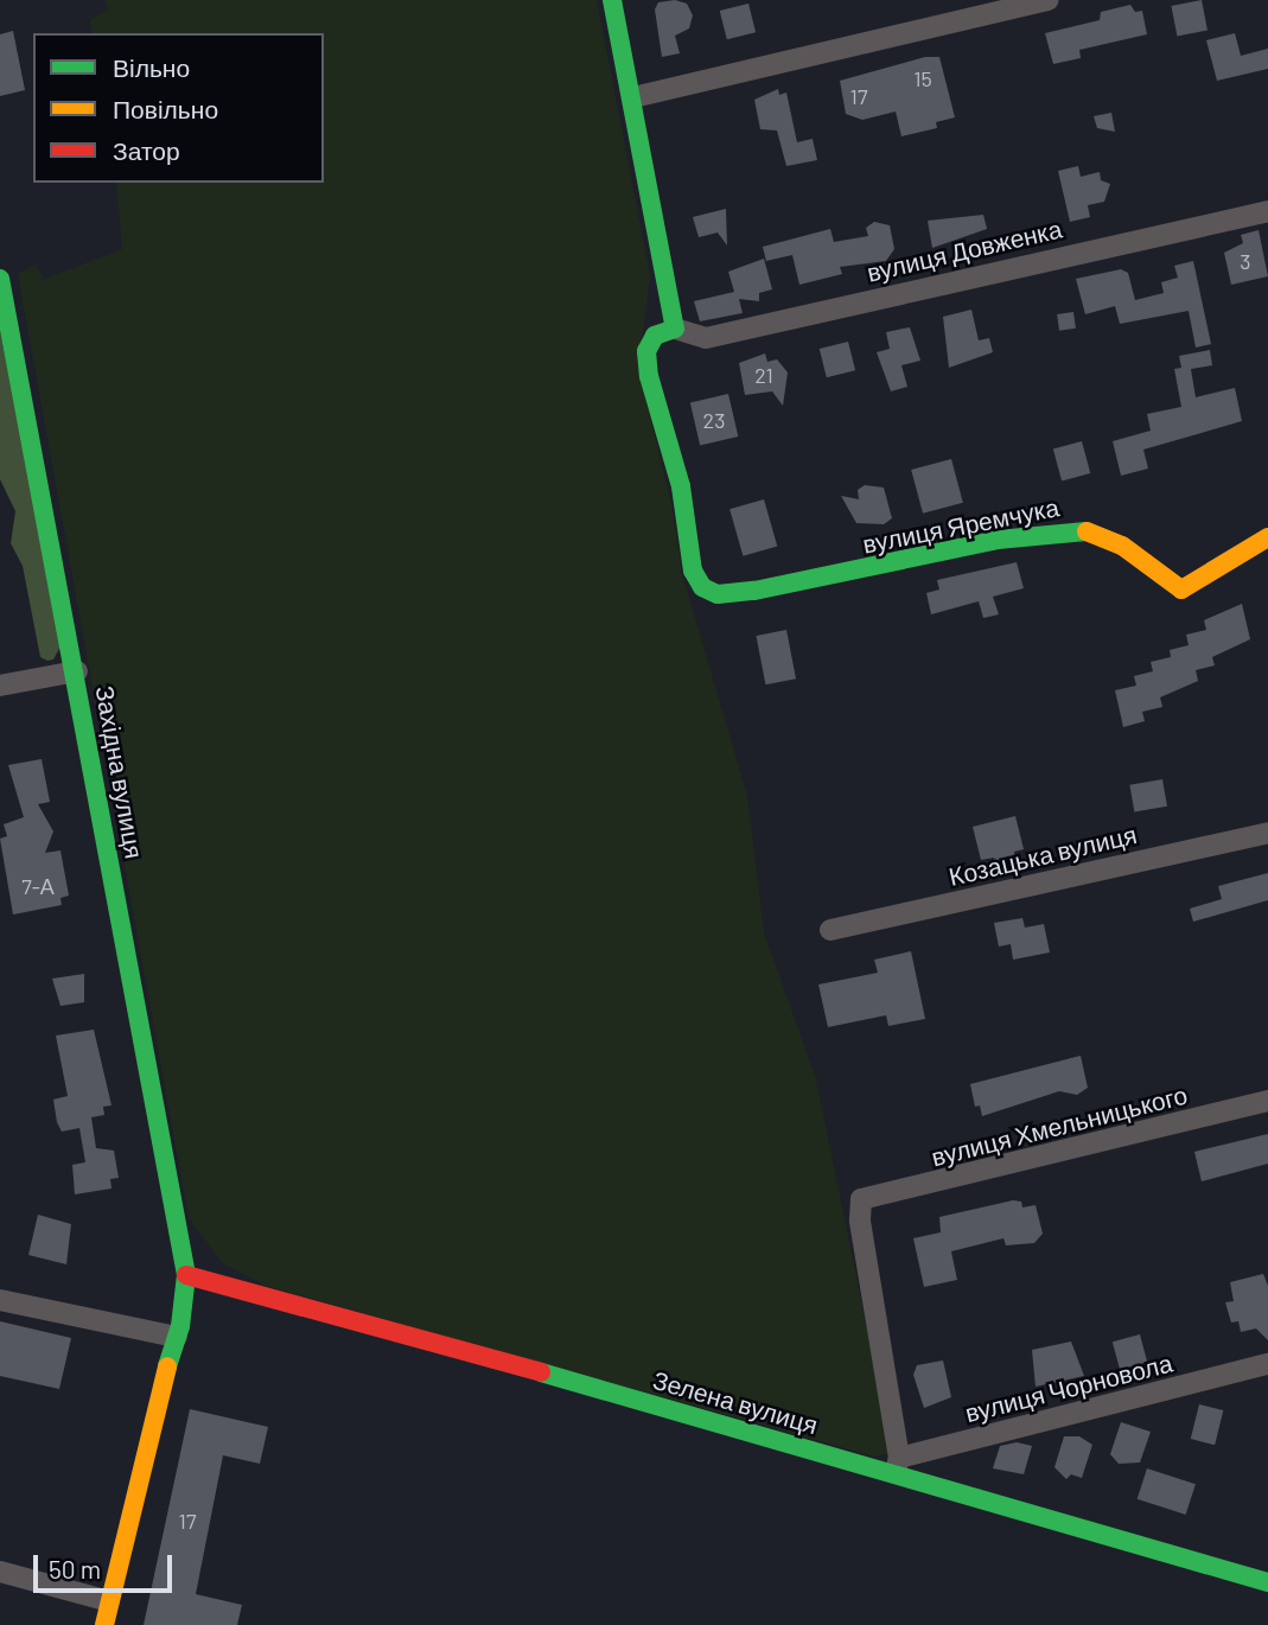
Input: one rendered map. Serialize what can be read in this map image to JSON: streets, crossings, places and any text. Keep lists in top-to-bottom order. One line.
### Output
{"streets":{"street":["вулиця Довженка","вулиця Яремчука","Західна вулиця","Козацька вулиця","вулиця Хмельницького","вулиця Чорновола","Зелена вулиця"]},"crossings":[["вулиця Довженка","вулиця Яремчука"],["Західна вулиця","Зелена вулиця"],["вулиця Хмельницького","вулиця Чорновола"],["вулиця Хмельницького","Зелена вулиця"],["вулиця Чорновола","Зелена вулиця"]],"house_numbers":["15","17","3","21","23","7-А","17"],"legend":["Вільно","Повільно","Затор"],"scale_bar":"50 m"}
